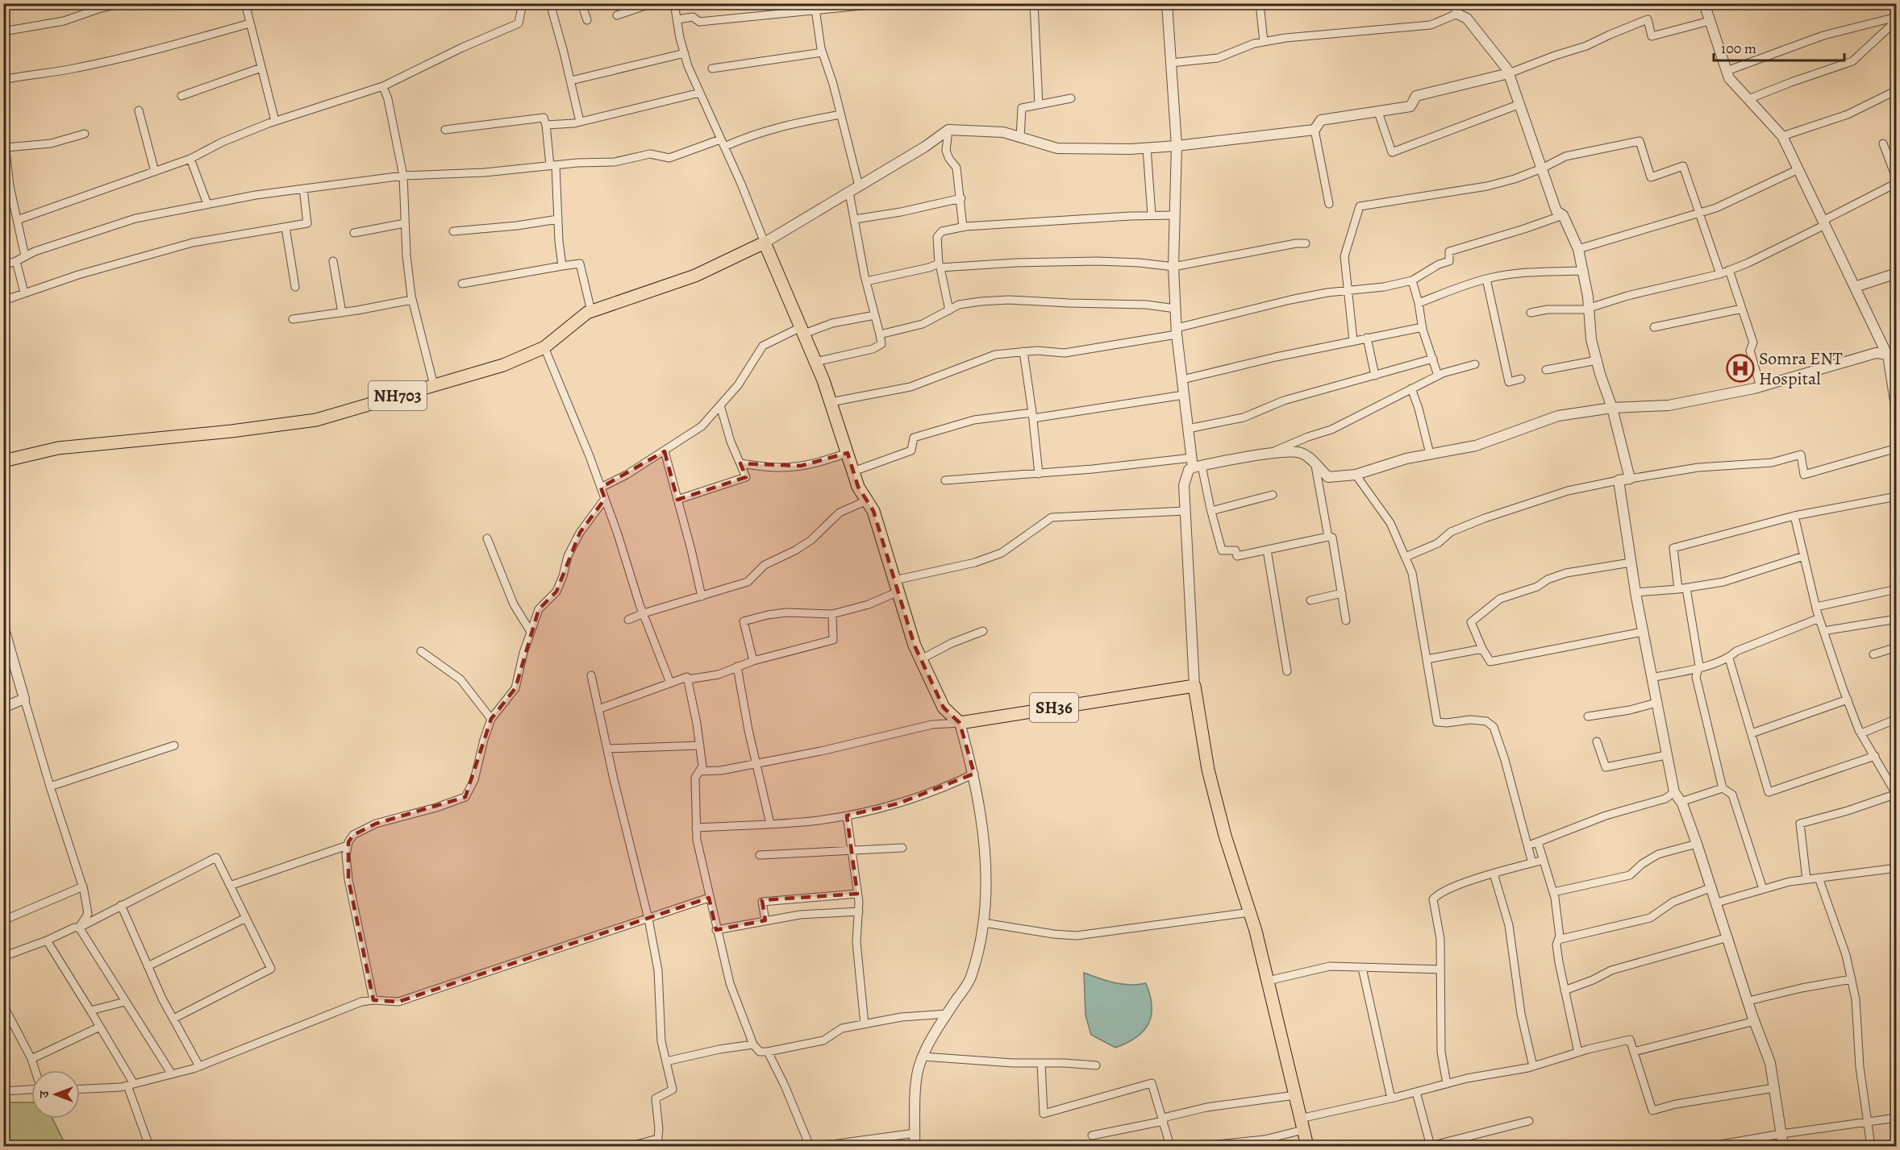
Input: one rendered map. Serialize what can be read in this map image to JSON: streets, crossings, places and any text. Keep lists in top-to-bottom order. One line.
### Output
{"streets":{"highway":["NH703","SH36"]},"places":{"hospital":["Somra ENT Hospital"]},"scale_bar":"100 m","north":"left"}
